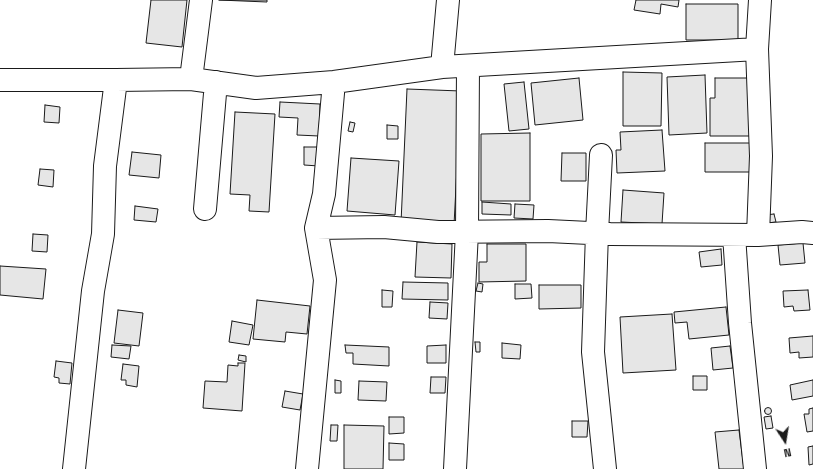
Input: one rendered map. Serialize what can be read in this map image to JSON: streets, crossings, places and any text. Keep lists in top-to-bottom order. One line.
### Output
{"north":"bottom"}
